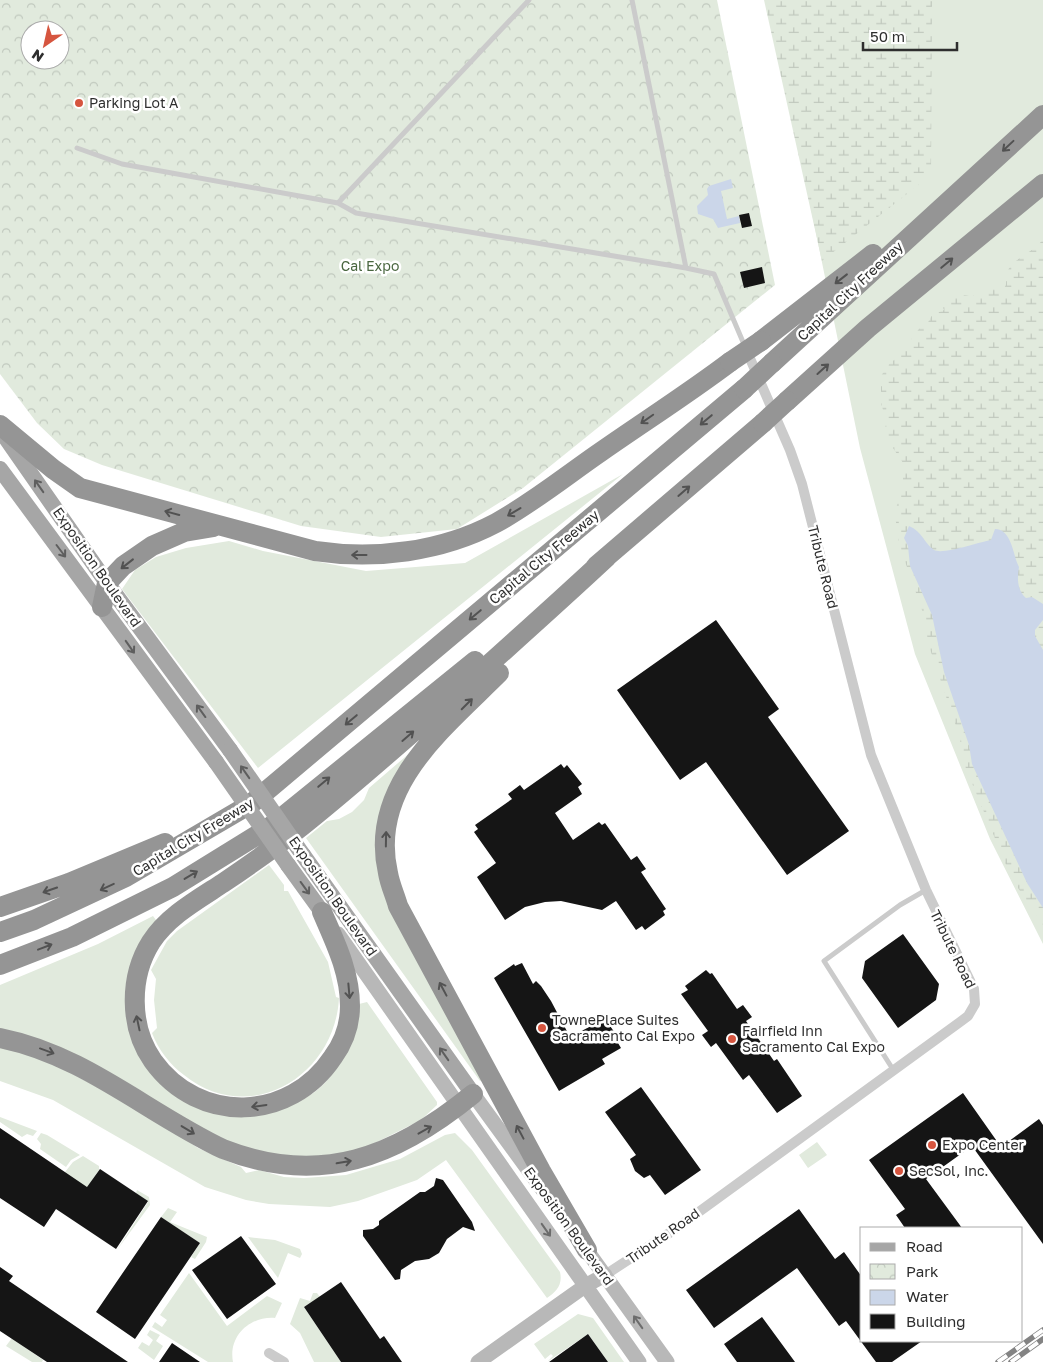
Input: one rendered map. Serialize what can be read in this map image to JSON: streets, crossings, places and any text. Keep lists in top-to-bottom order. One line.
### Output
{"streets":{"highway":["Capital City Freeway"],"main road":["Exposition Boulevard","Tribute Road"]},"crossings":[["Exposition Boulevard","Tribute Road"]],"parks":["Cal Expo"],"places":["Parking Lot A","TownePlace Suites Sacramento Cal Expo","Fairfield Inn Sacramento Cal Expo","Expo Center","SecSol, Inc."],"legend":["Road","Park","Water","Building"],"scale_bar":"50 m","north":"bottom left"}
